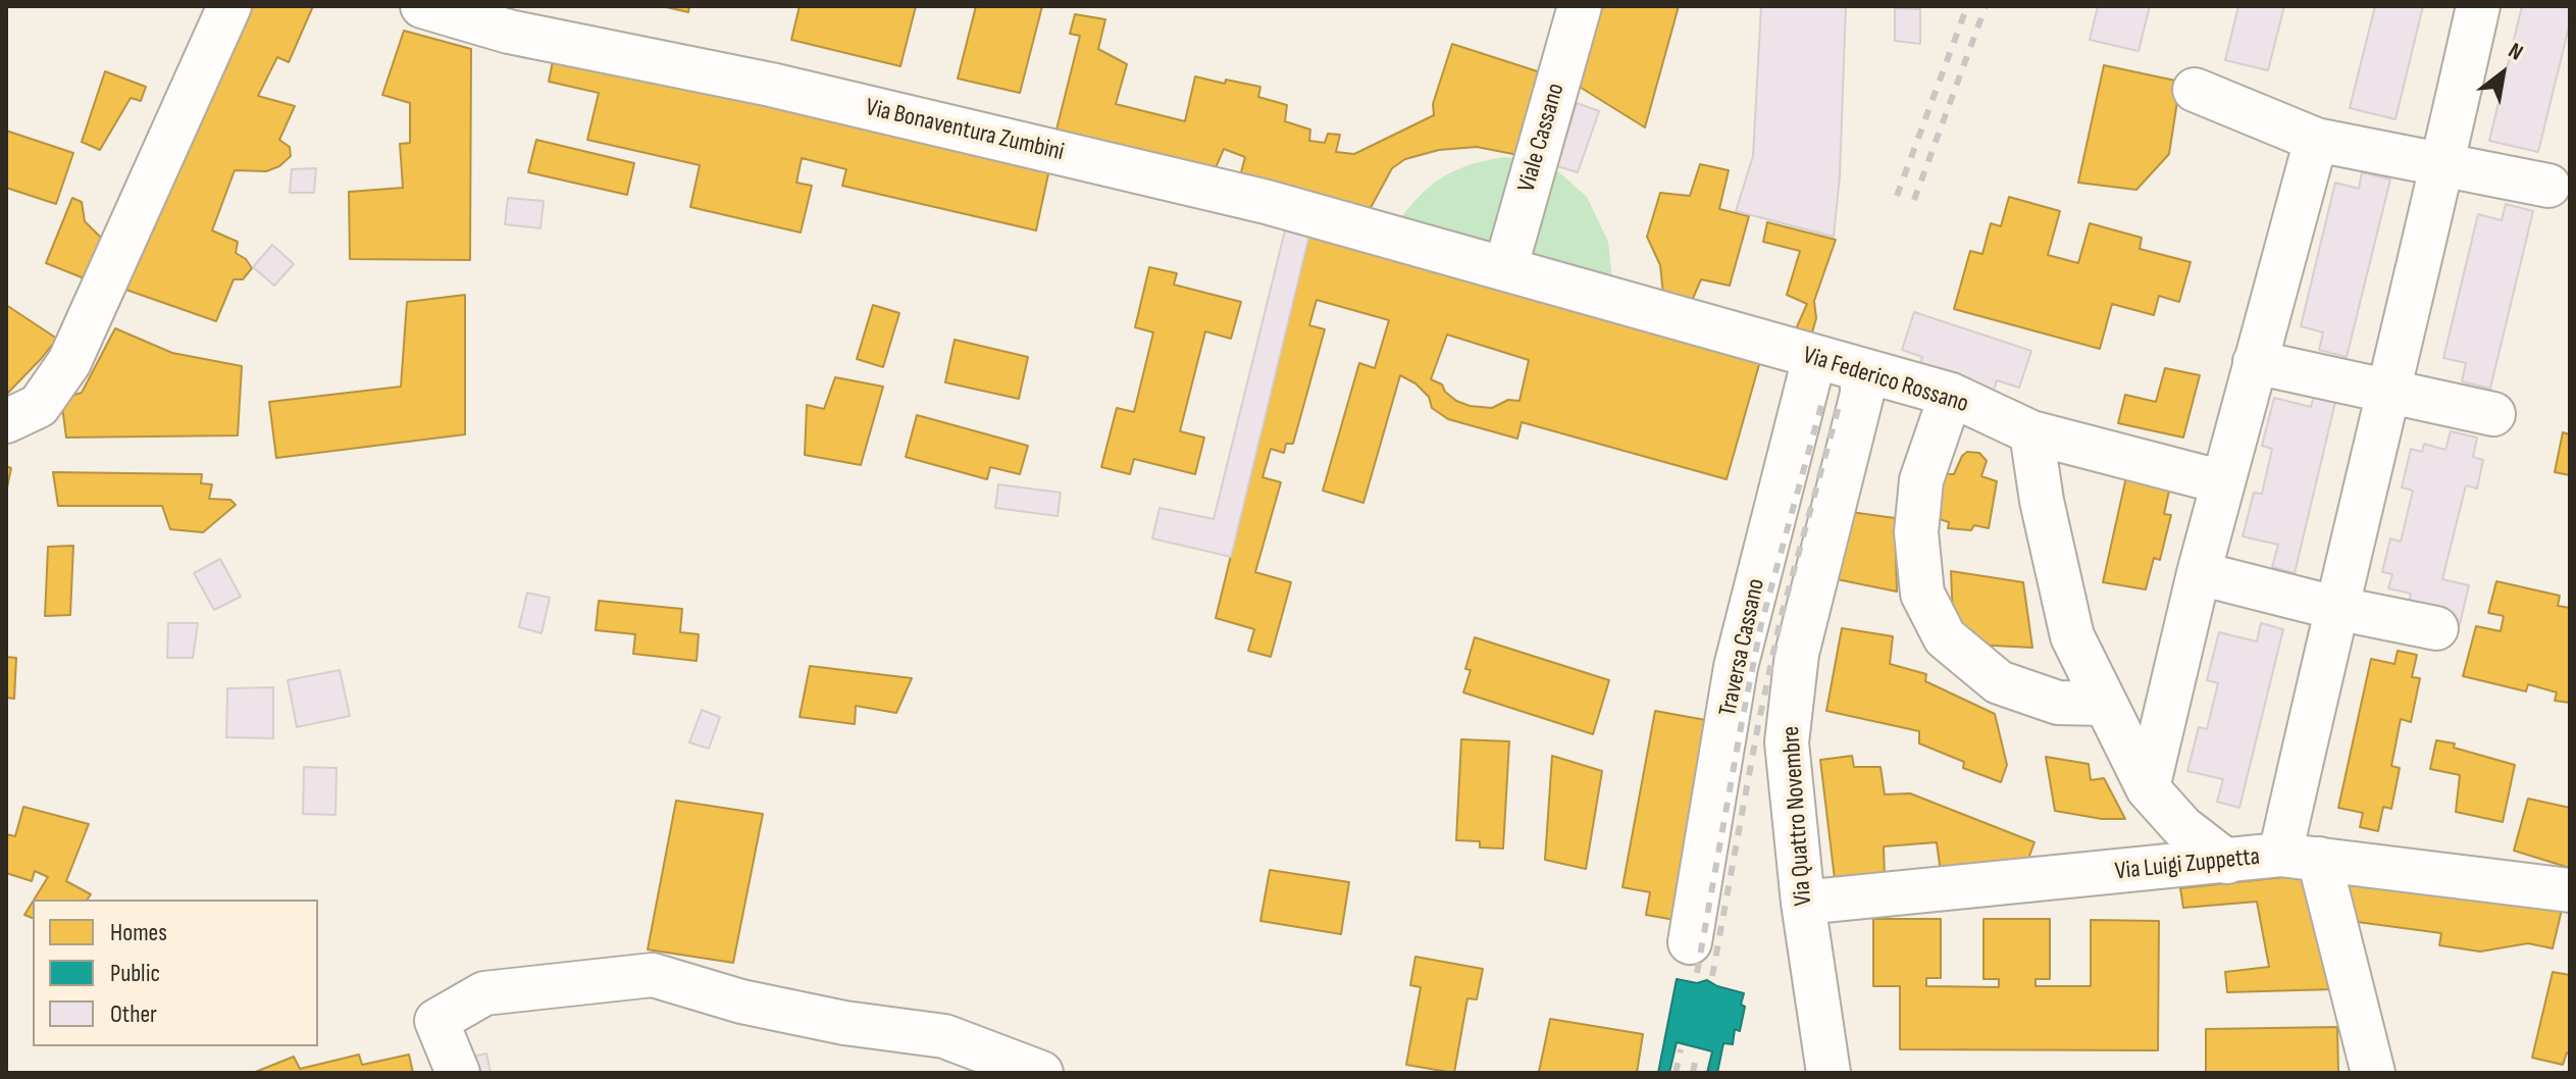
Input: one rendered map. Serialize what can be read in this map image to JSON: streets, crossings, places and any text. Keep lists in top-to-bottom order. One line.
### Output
{"streets":{"street":["Via Bonaventura Zumbini","Viale Cassano","Via Federico Rossano","Traversa Cassano","Via Quattro Novembre","Via Luigi Zuppetta"]},"crossings":[["Via Bonaventura Zumbini","Viale Cassano"],["Via Bonaventura Zumbini","Via Federico Rossano"],["Viale Cassano","Via Federico Rossano"],["Via Federico Rossano","Traversa Cassano"],["Via Federico Rossano","Via Quattro Novembre"],["Via Quattro Novembre","Via Luigi Zuppetta"]],"legend":["Homes","Public","Other"],"north":"top right"}
